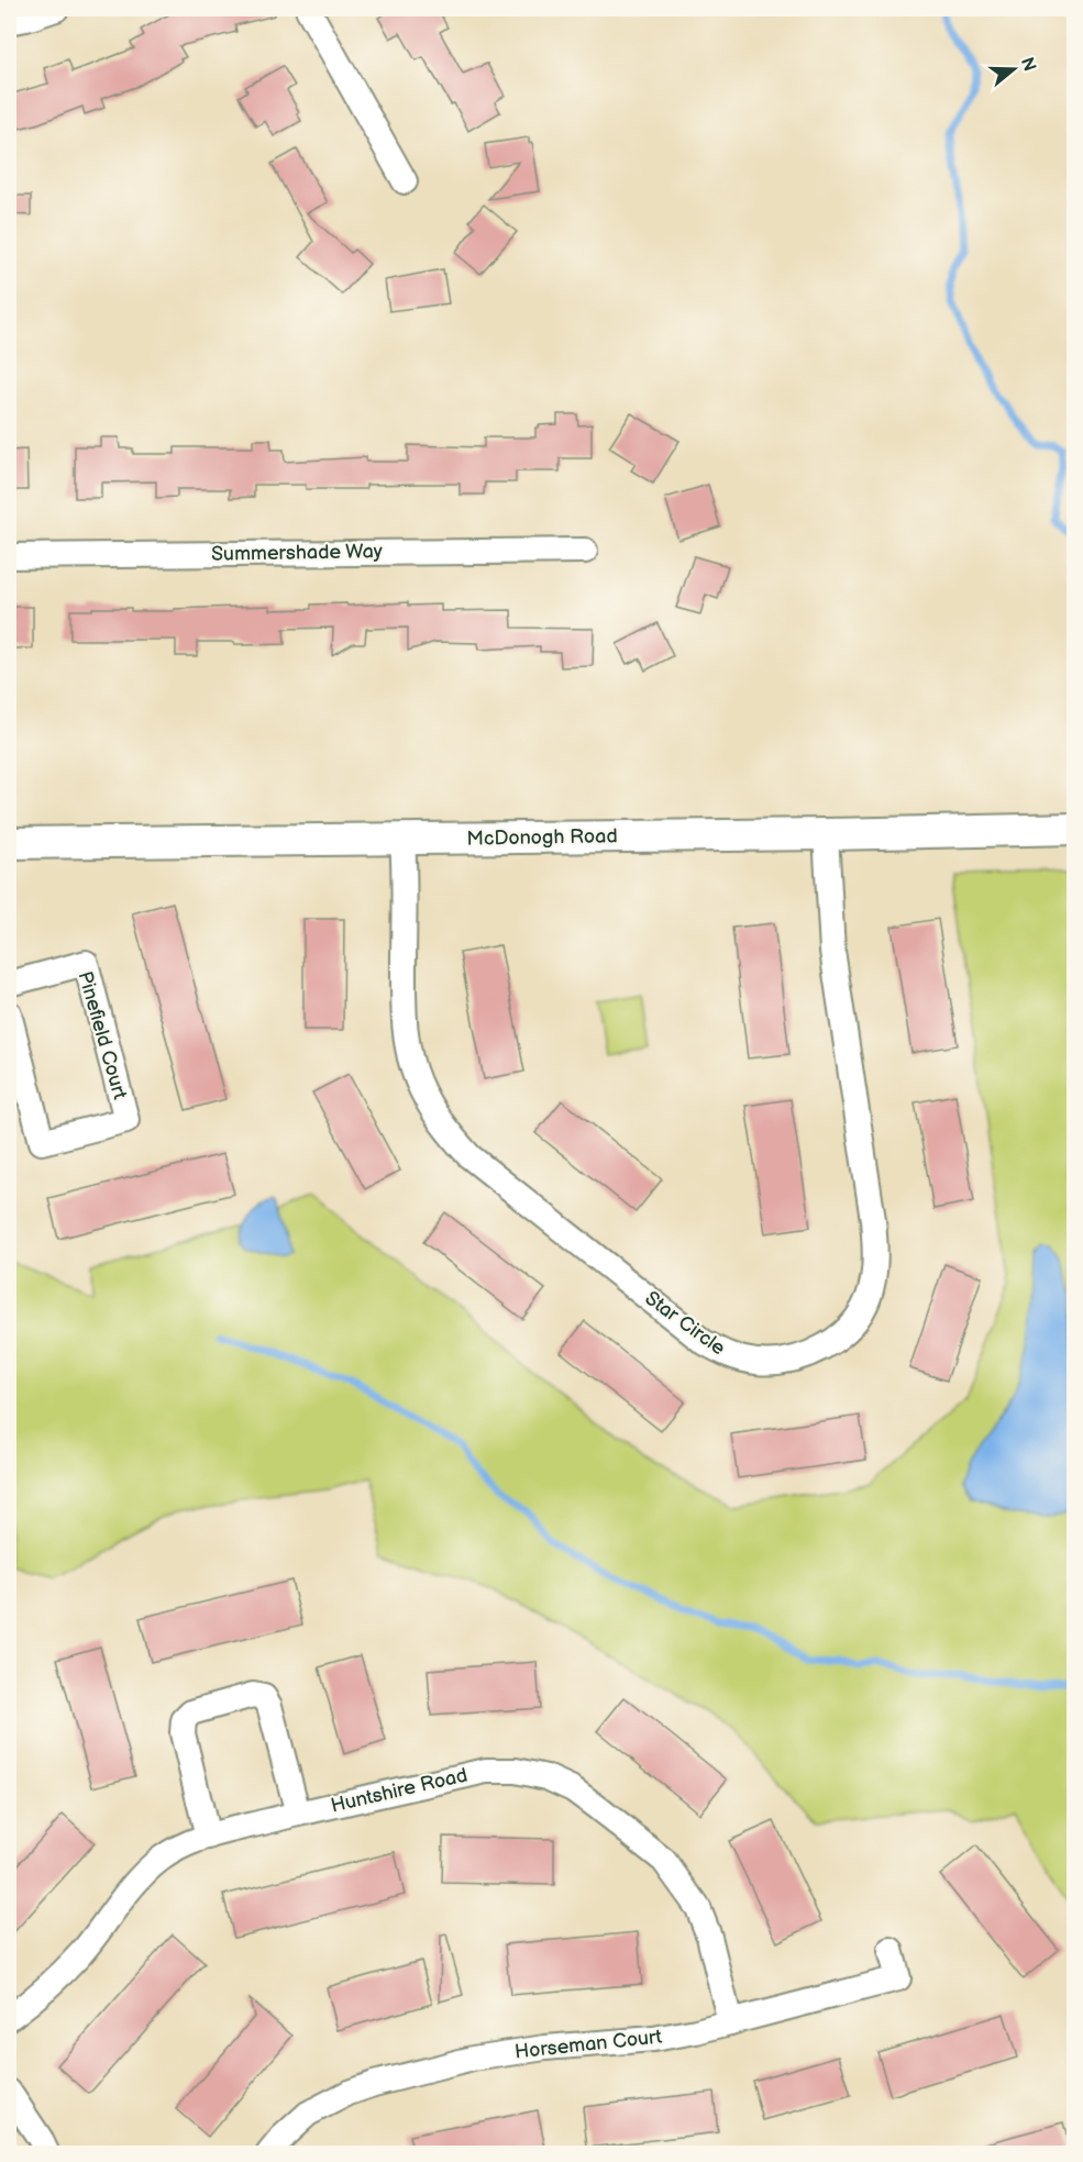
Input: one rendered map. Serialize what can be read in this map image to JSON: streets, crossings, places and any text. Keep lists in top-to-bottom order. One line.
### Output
{"streets":{"main road":["McDonogh Road"],"street":["Summershade Way","Pinefield Court","Star Circle","Huntshire Road","Horseman Court"]},"crossings":[["McDonogh Road","Star Circle"],["Huntshire Road","Horseman Court"]],"north":"right"}
